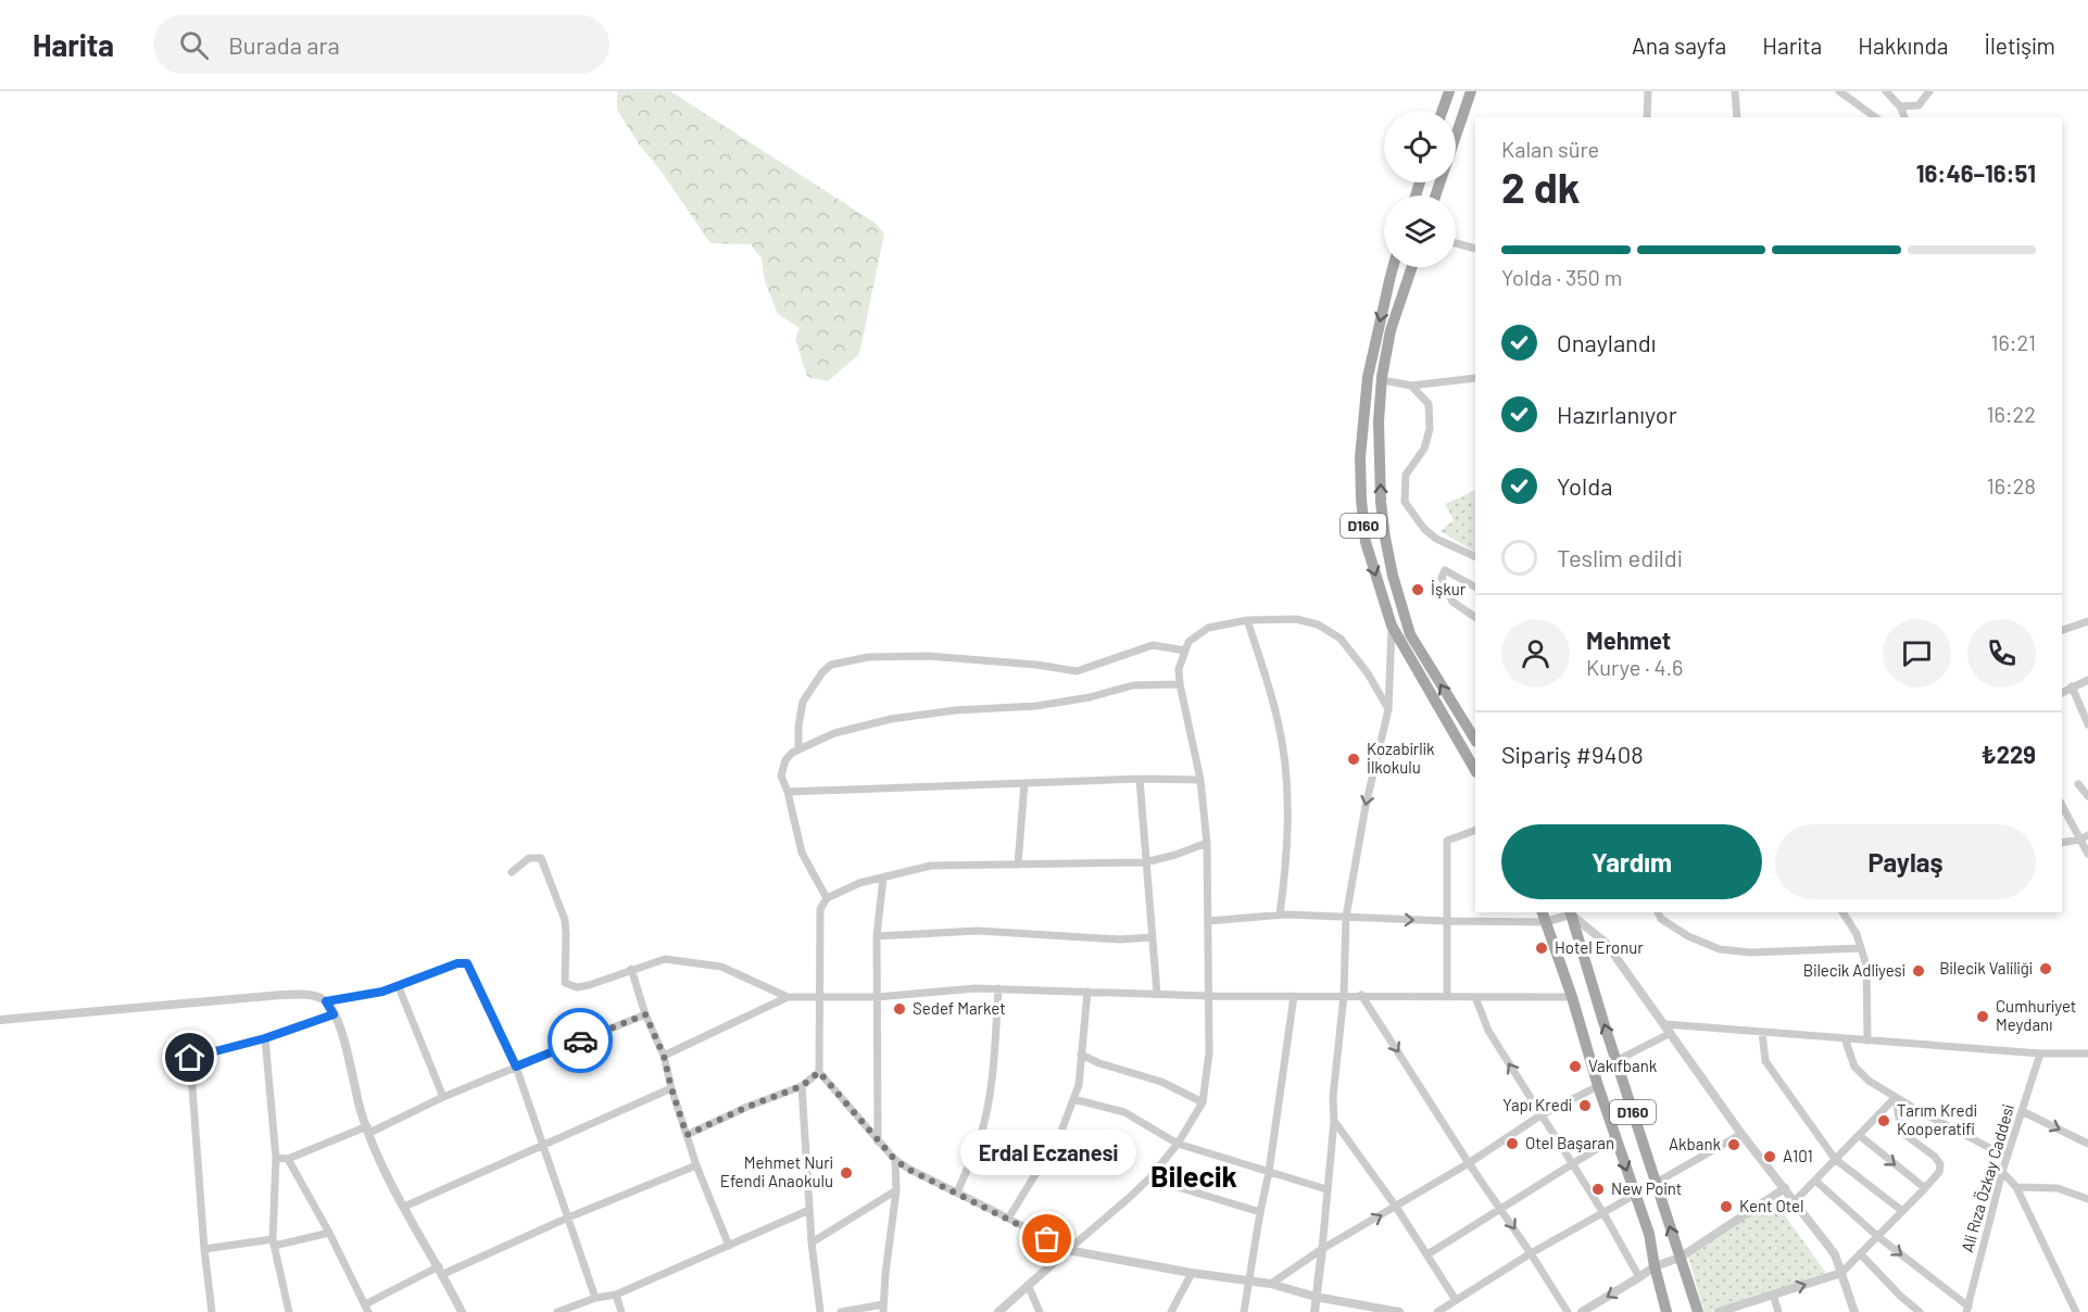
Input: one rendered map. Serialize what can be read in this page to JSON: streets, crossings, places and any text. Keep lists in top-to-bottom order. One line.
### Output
{"streets":{"main road":["D160"],"street":["Ali Rıza Özkay Caddesi"]},"districts":["Bilecik"],"places":["İşkur","Kozabirlik İlkokulu","Hotel Eronur","Bilecik Valiliği","Bilecik Adliyesi","Sedef Market","Cumhuriyet Meydanı","Vakıfbank","Yapı Kredi","Tarım Kredi Kooperatifi","Otel Başaran","Akbank","A101","Mehmet Nuri Efendi Anaokulu","New Point","Kent Otel","Erdal Eczanesi"],"page":{"header":"Harita","search":"Burada ara","nav":["Ana sayfa","Harita","Hakkında","İletişim"],"heading":["2 dk","Kalan süre","16:46–16:51"],"panel":["Mehmet","Kurye · 4.6","Sipariş #9408","₺229"],"bar":"Yolda · 350 m","list":[["Onaylandı","16:21"],["Hazırlanıyor","16:22"],["Yolda","16:28"],"Teslim edildi"],"buttons":["Yardım","Paylaş"],"bubble":"Erdal Eczanesi"}}
